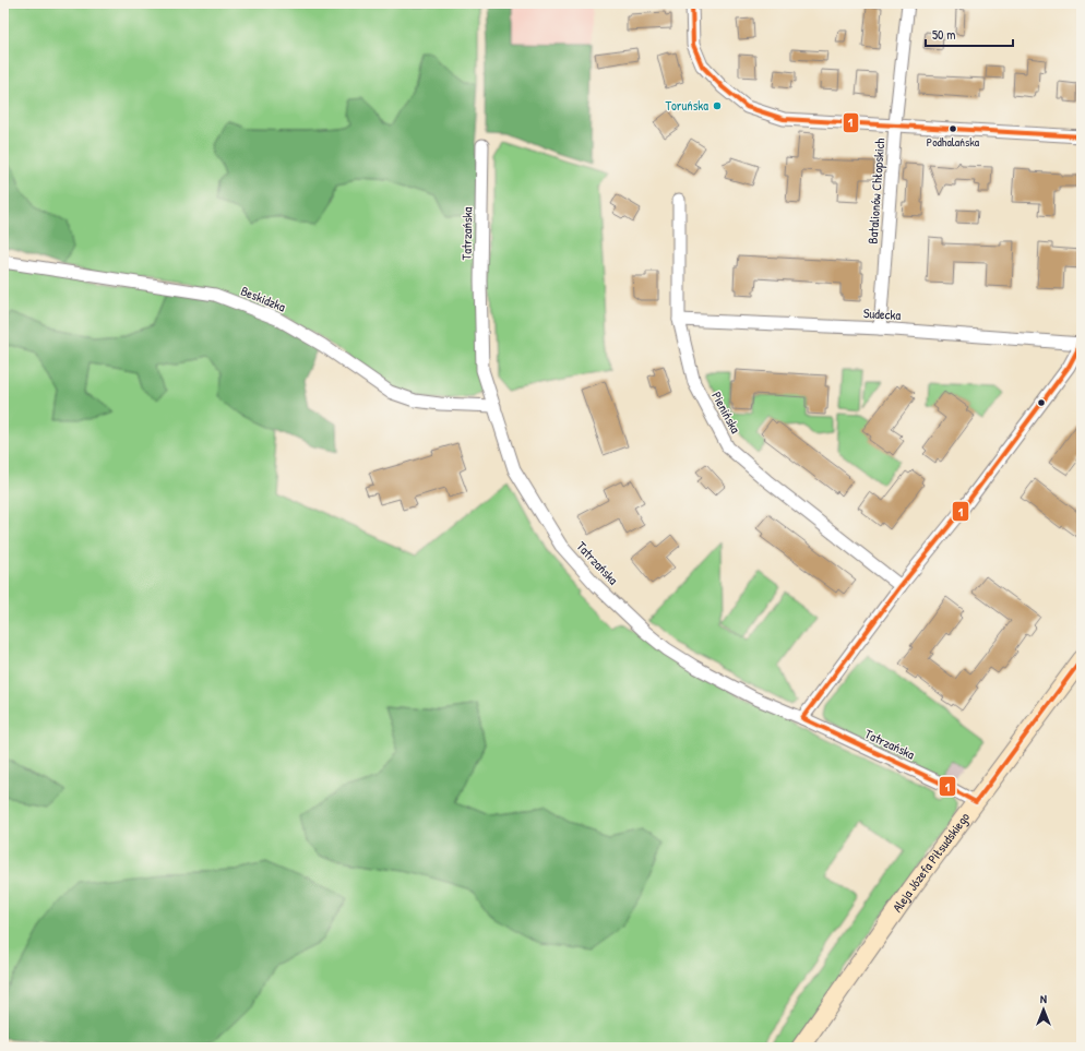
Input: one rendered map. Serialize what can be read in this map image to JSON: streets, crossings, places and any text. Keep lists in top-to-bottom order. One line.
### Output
{"streets":{"main road":["Aleja Józefa Piłsudskiego"],"street":["Batalionów Chłopskich","Tatrzańska","Beskidzka","Sudecka","Pienińska"]},"crossings":[["Batalionów Chłopskich","Sudecka"],["Tatrzańska","Beskidzka"],["Tatrzańska","Aleja Józefa Piłsudskiego"],["Sudecka","Pienińska"]],"places":["Toruńska","Podhalańska"],"lines":["transit line 1"],"scale_bar":"50 m","north":"top"}
